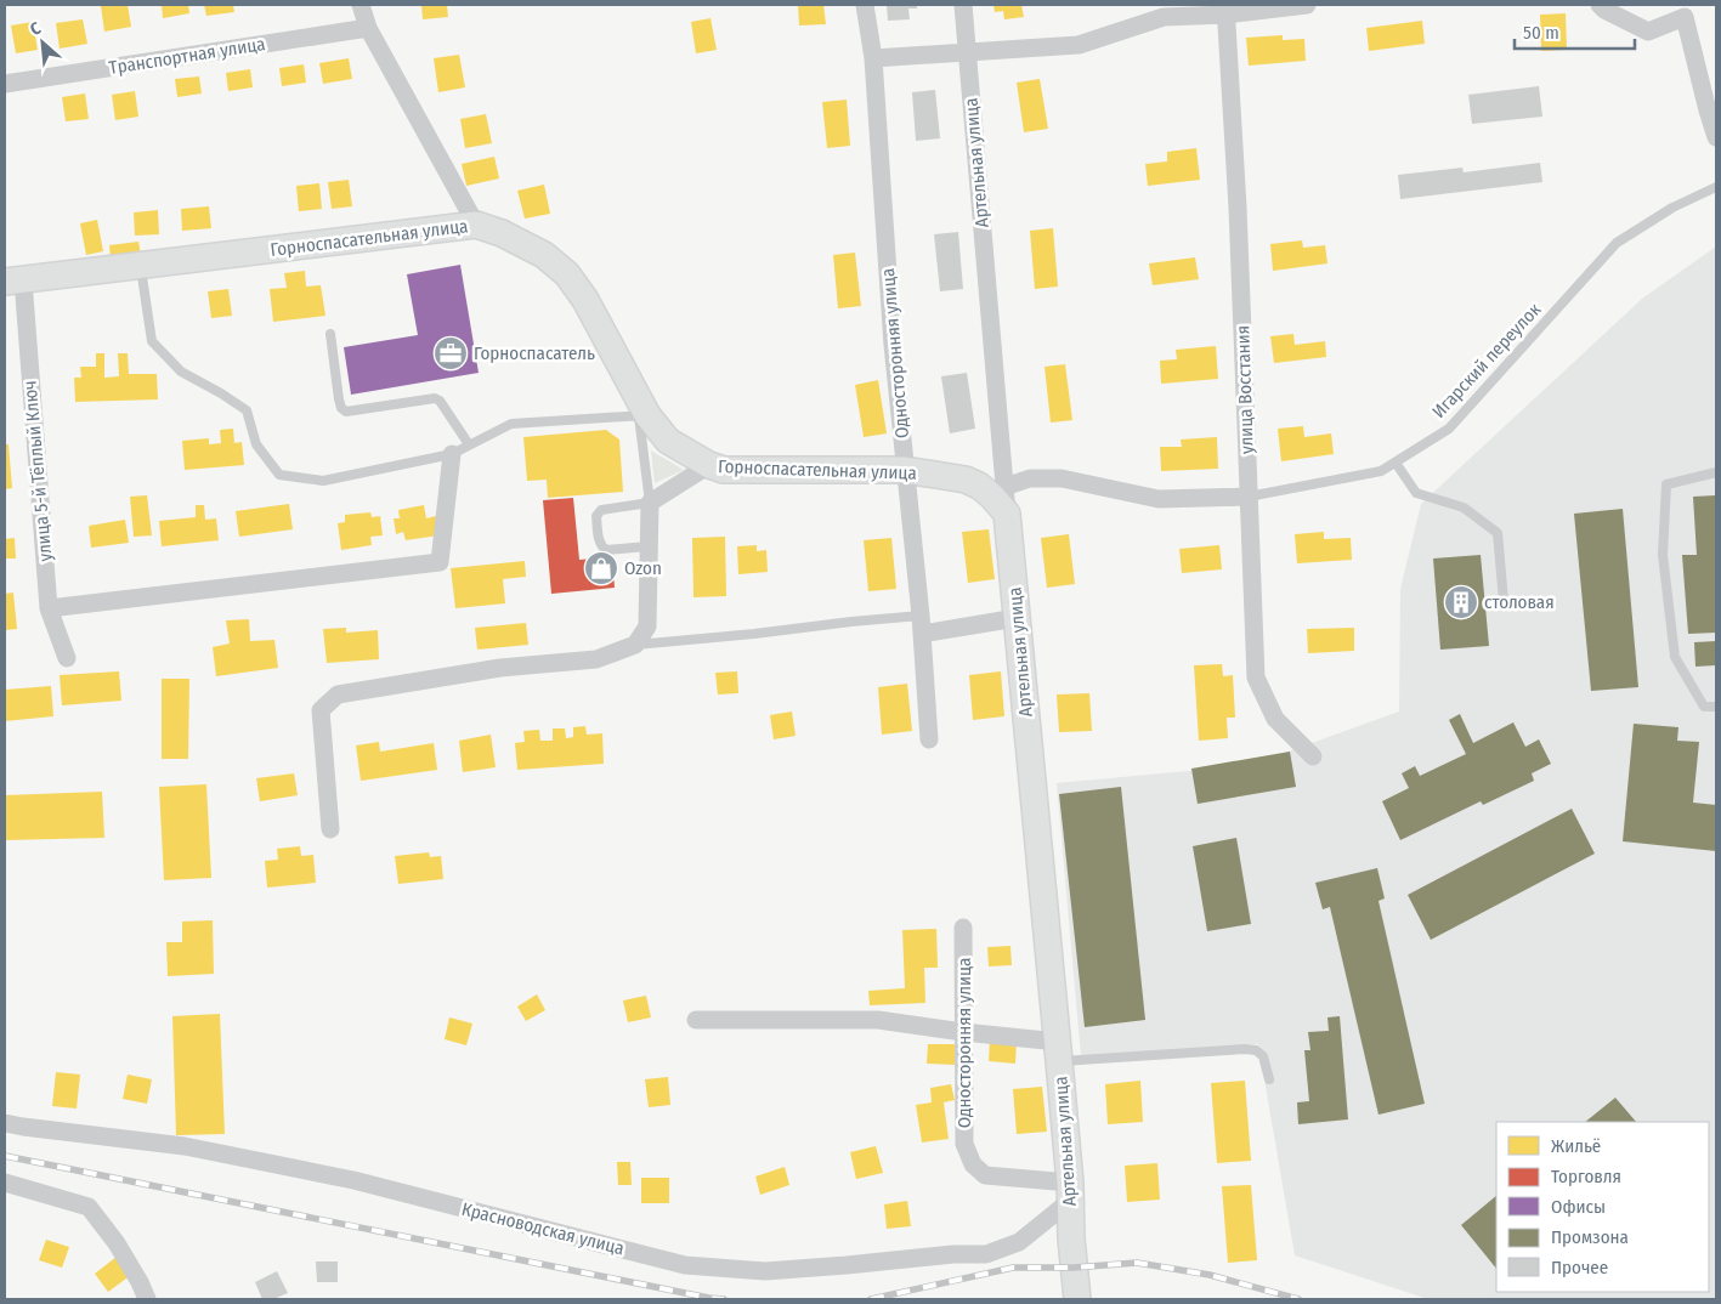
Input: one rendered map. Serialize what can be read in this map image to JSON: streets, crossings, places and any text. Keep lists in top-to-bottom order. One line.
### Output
{"streets":{"main road":["Артельная улица","Горноспасательная улица"],"street":["Транспортная улица","Односторонняя улица","улица Восстания","улица 5-й Тёплый Ключ","Красноводская улица"],"lane":["Игарский переулок"]},"crossings":[["Артельная улица","Горноспасательная улица"],["Артельная улица","Односторонняя улица"],["Артельная улица","Красноводская улица"],["Горноспасательная улица","Односторонняя улица"],["Горноспасательная улица","улица 5-й Тёплый Ключ"],["Односторонняя улица","Красноводская улица"],["Игарский переулок","улица Восстания"]],"places":{"office":["Горноспасатель"],"shop":["Ozon"],"building":["столовая"]},"legend":["Жильё","Торговля","Офисы","Промзона","Прочее"],"scale_bar":"50 m","north":"top left"}
